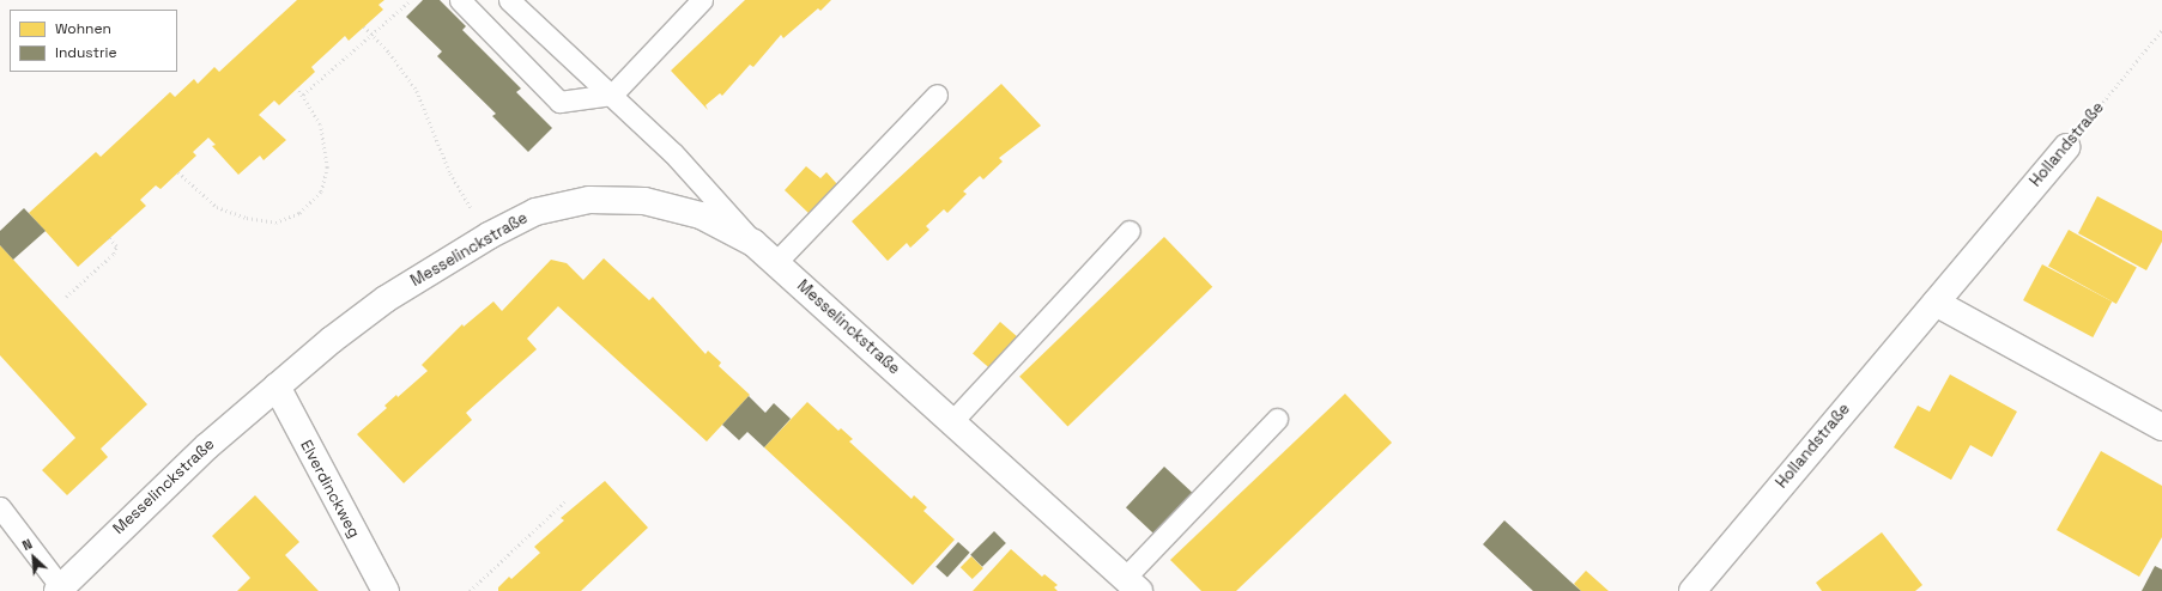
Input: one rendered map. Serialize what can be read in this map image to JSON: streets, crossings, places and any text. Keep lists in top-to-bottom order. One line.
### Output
{"streets":{"street":["Hollandstraße","Messelinckstraße","Elverdinckweg"]},"crossings":[["Messelinckstraße","Elverdinckweg"]],"legend":["Wohnen","Industrie"],"north":"top left"}
